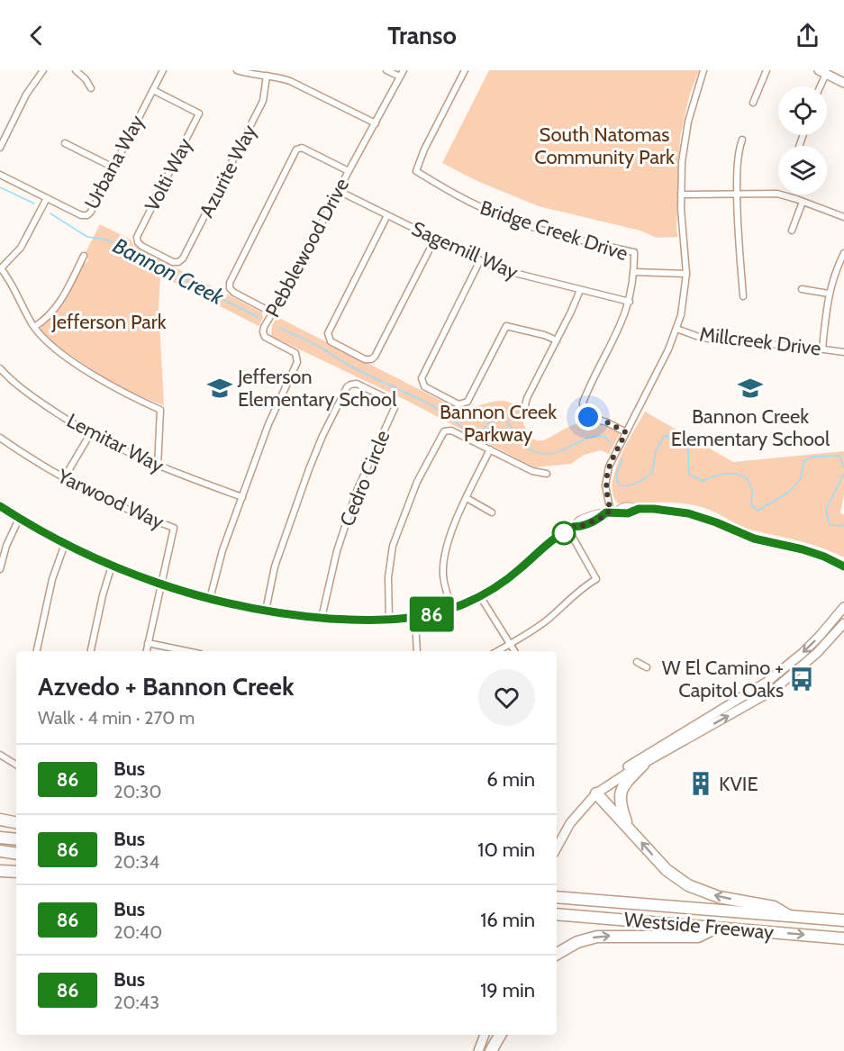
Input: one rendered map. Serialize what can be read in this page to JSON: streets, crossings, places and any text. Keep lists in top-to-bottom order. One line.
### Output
{"streets":{"highway":["Westside Freeway"],"street":["Urbana Way","Azurite Way","Volti Way","Bridge Creek Drive","Pebblewood Drive","Sagemill Way","Millcreek Drive","Lemitar Way","Cedro Circle","Yarwood Way"]},"crossings":[["Urbana Way","Volti Way"],["Azurite Way","Volti Way"],["Pebblewood Drive","Sagemill Way"],["Pebblewood Drive","Lemitar Way"]],"water":["Bannon Creek"],"parks":["South Natomas Community Park","Jefferson Park","Bannon Creek Parkway"],"places":{"school or university":["Jefferson Elementary School","Bannon Creek Elementary School"],"bus stop":["W El Camino + Capitol Oaks"],"building":["KVIE"]},"lines":["bus line 86"],"page":{"header":"Transo","on_map":"86","heading":["Azvedo + Bannon Creek","Walk · 4 min · 270 m"],"list":[{"mark":"86","name":"Bus","note":"20:30","value":"6 min"},{"mark":"86","name":"Bus","note":"20:34","value":"10 min"},{"mark":"86","name":"Bus","note":"20:40","value":"16 min"},{"mark":"86","name":"Bus","note":"20:43","value":"19 min"}]}}
